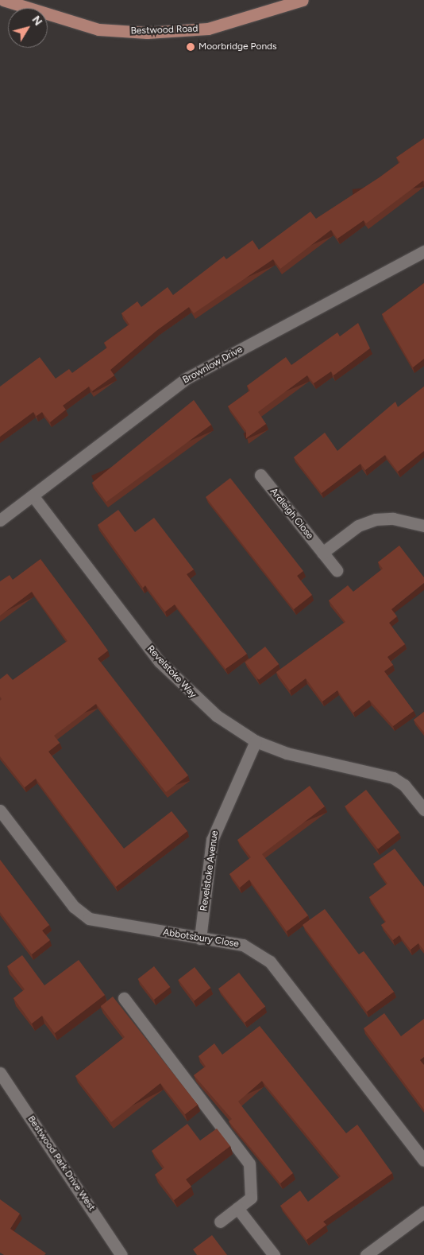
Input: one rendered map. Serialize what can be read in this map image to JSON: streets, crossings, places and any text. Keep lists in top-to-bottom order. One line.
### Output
{"streets":{"main road":["Bestwood Road"],"street":["Brownlow Drive","Ardleigh Close","Revelstoke Way","Revelstoke Avenue","Abbotsbury Close","Bestwood Park Drive West"]},"crossings":[["Brownlow Drive","Revelstoke Way"],["Revelstoke Way","Revelstoke Avenue"],["Revelstoke Avenue","Abbotsbury Close"]],"places":["Moorbridge Ponds"],"north":"top right"}
